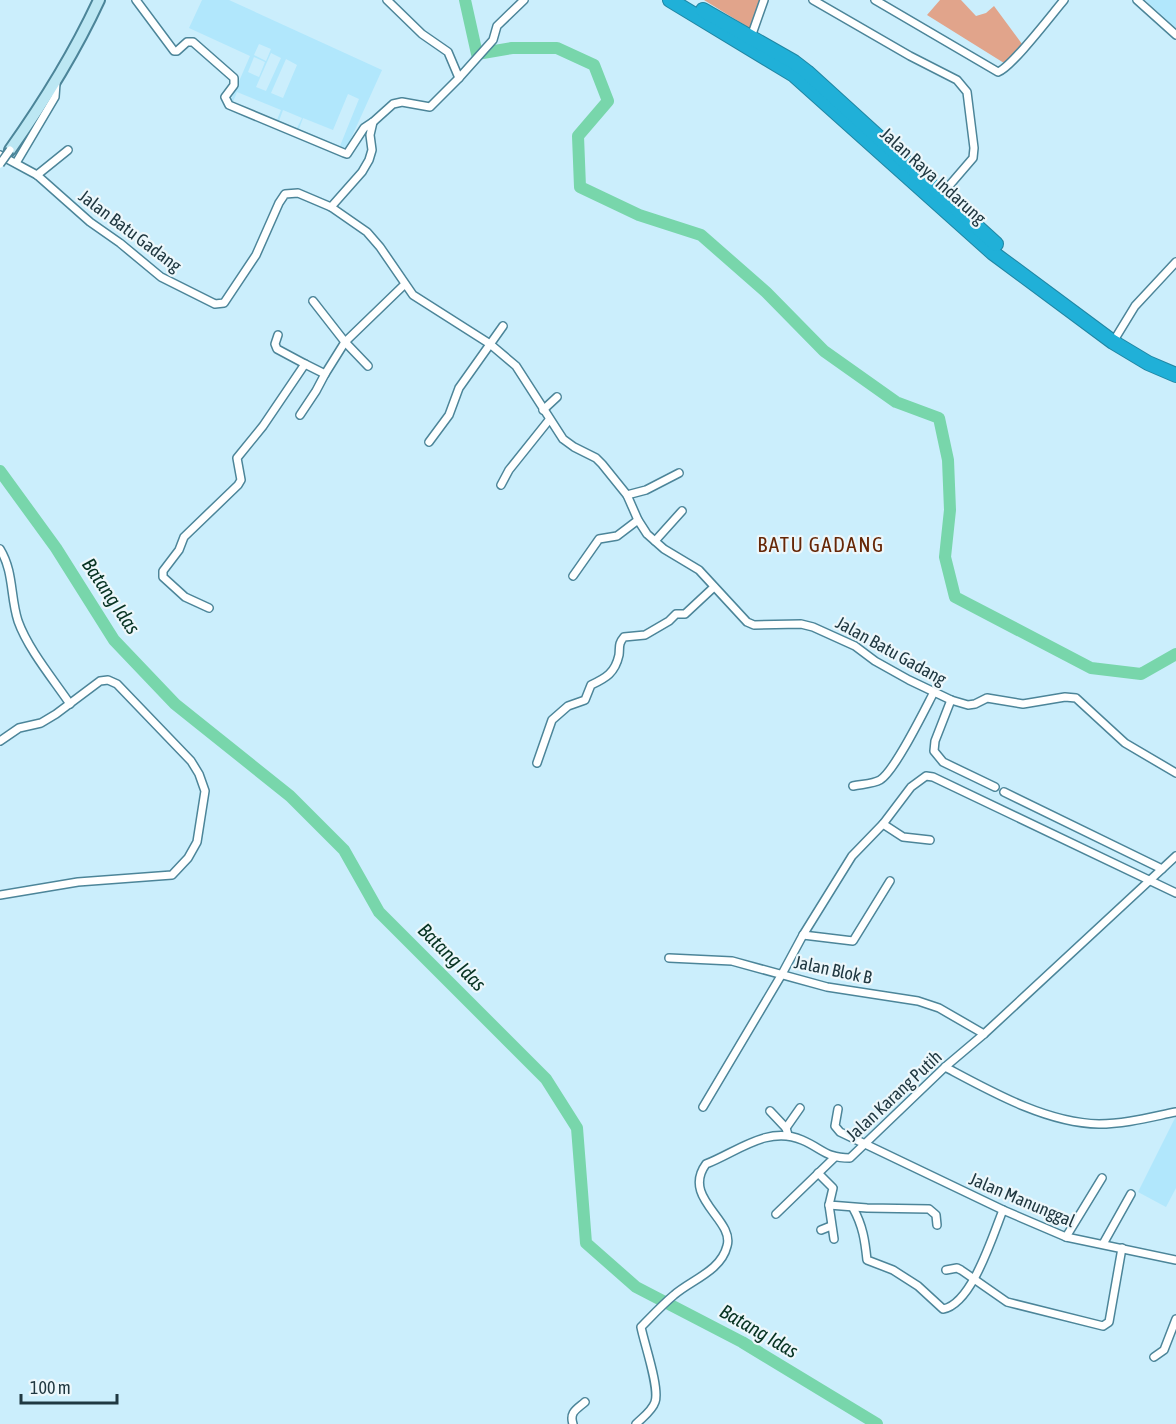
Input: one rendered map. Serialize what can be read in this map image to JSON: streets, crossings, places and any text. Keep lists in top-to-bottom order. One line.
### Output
{"streets":{"highway":["Jalan Raya Indarung"],"street":["Jalan Batu Gadang","Jalan Blok B","Jalan Karang Putih","Jalan Manunggal"]},"crossings":[["Jalan Blok B","Jalan Karang Putih"],["Jalan Karang Putih","Jalan Manunggal"]],"districts":["BATU GADANG"],"water":["Batang Idas"],"scale_bar":"100 m"}
